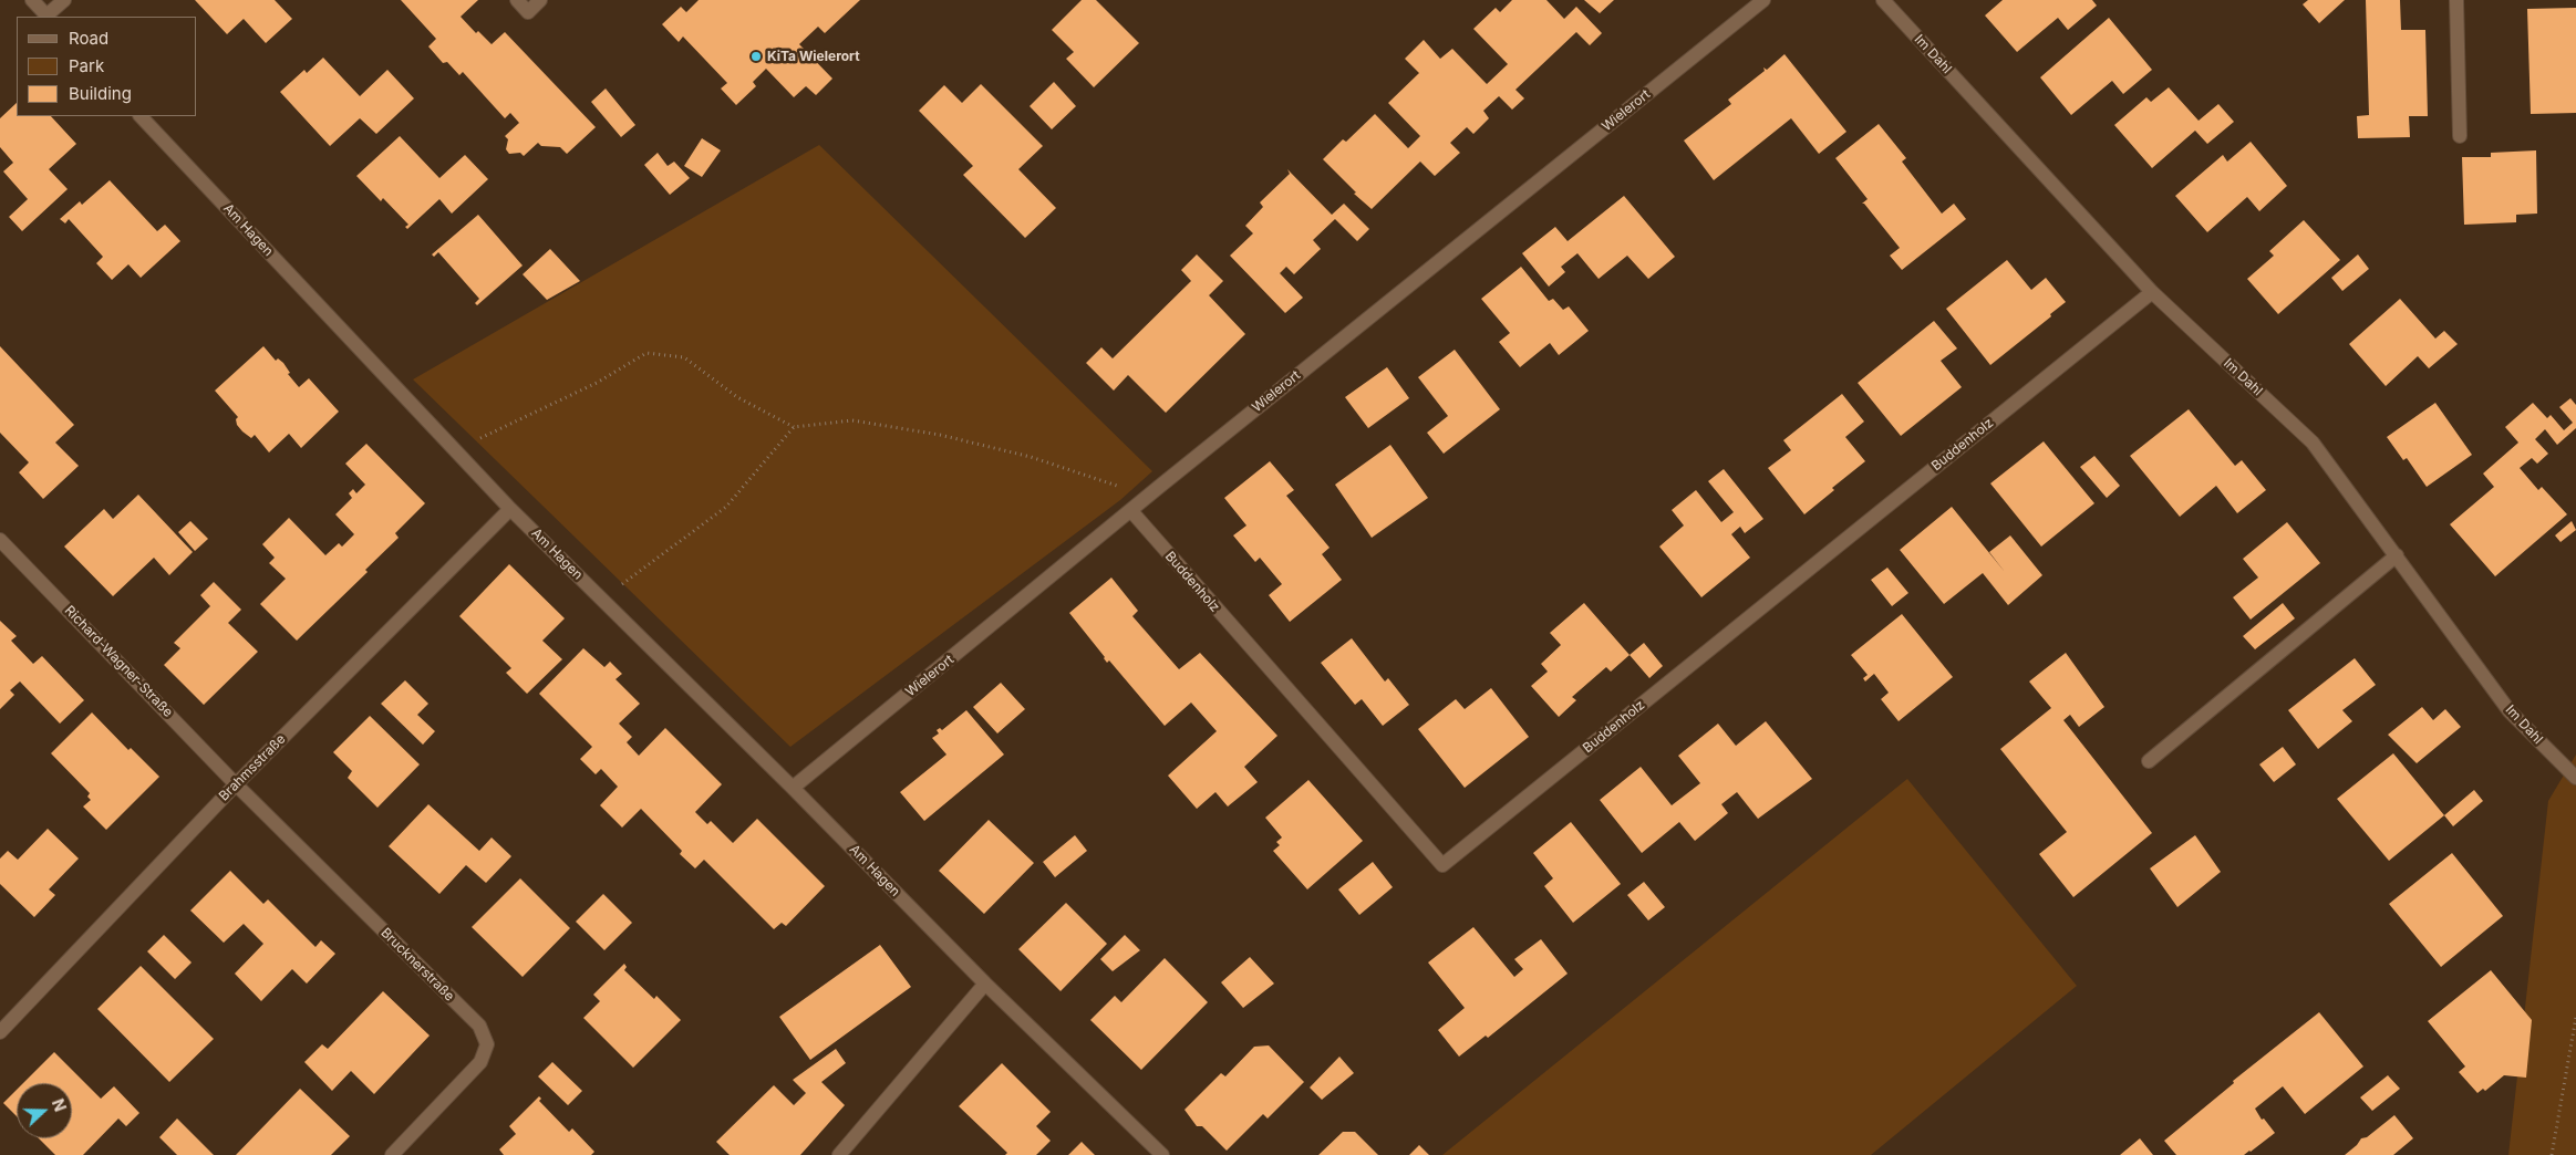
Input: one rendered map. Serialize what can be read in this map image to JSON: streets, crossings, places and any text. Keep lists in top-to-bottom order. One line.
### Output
{"streets":{"street":["Im Dahl","Wielerort","Am Hagen","Buddenholz","Richard-Wagner-Straße","Brahmsstraße","Brucknerstraße"]},"crossings":[["Im Dahl","Buddenholz"],["Wielerort","Am Hagen"],["Wielerort","Buddenholz"],["Am Hagen","Brahmsstraße"],["Richard-Wagner-Straße","Brahmsstraße"],["Richard-Wagner-Straße","Brucknerstraße"],["Brahmsstraße","Brucknerstraße"]],"places":["KiTa Wielerort"],"legend":["Road","Park","Building"],"north":"right"}
